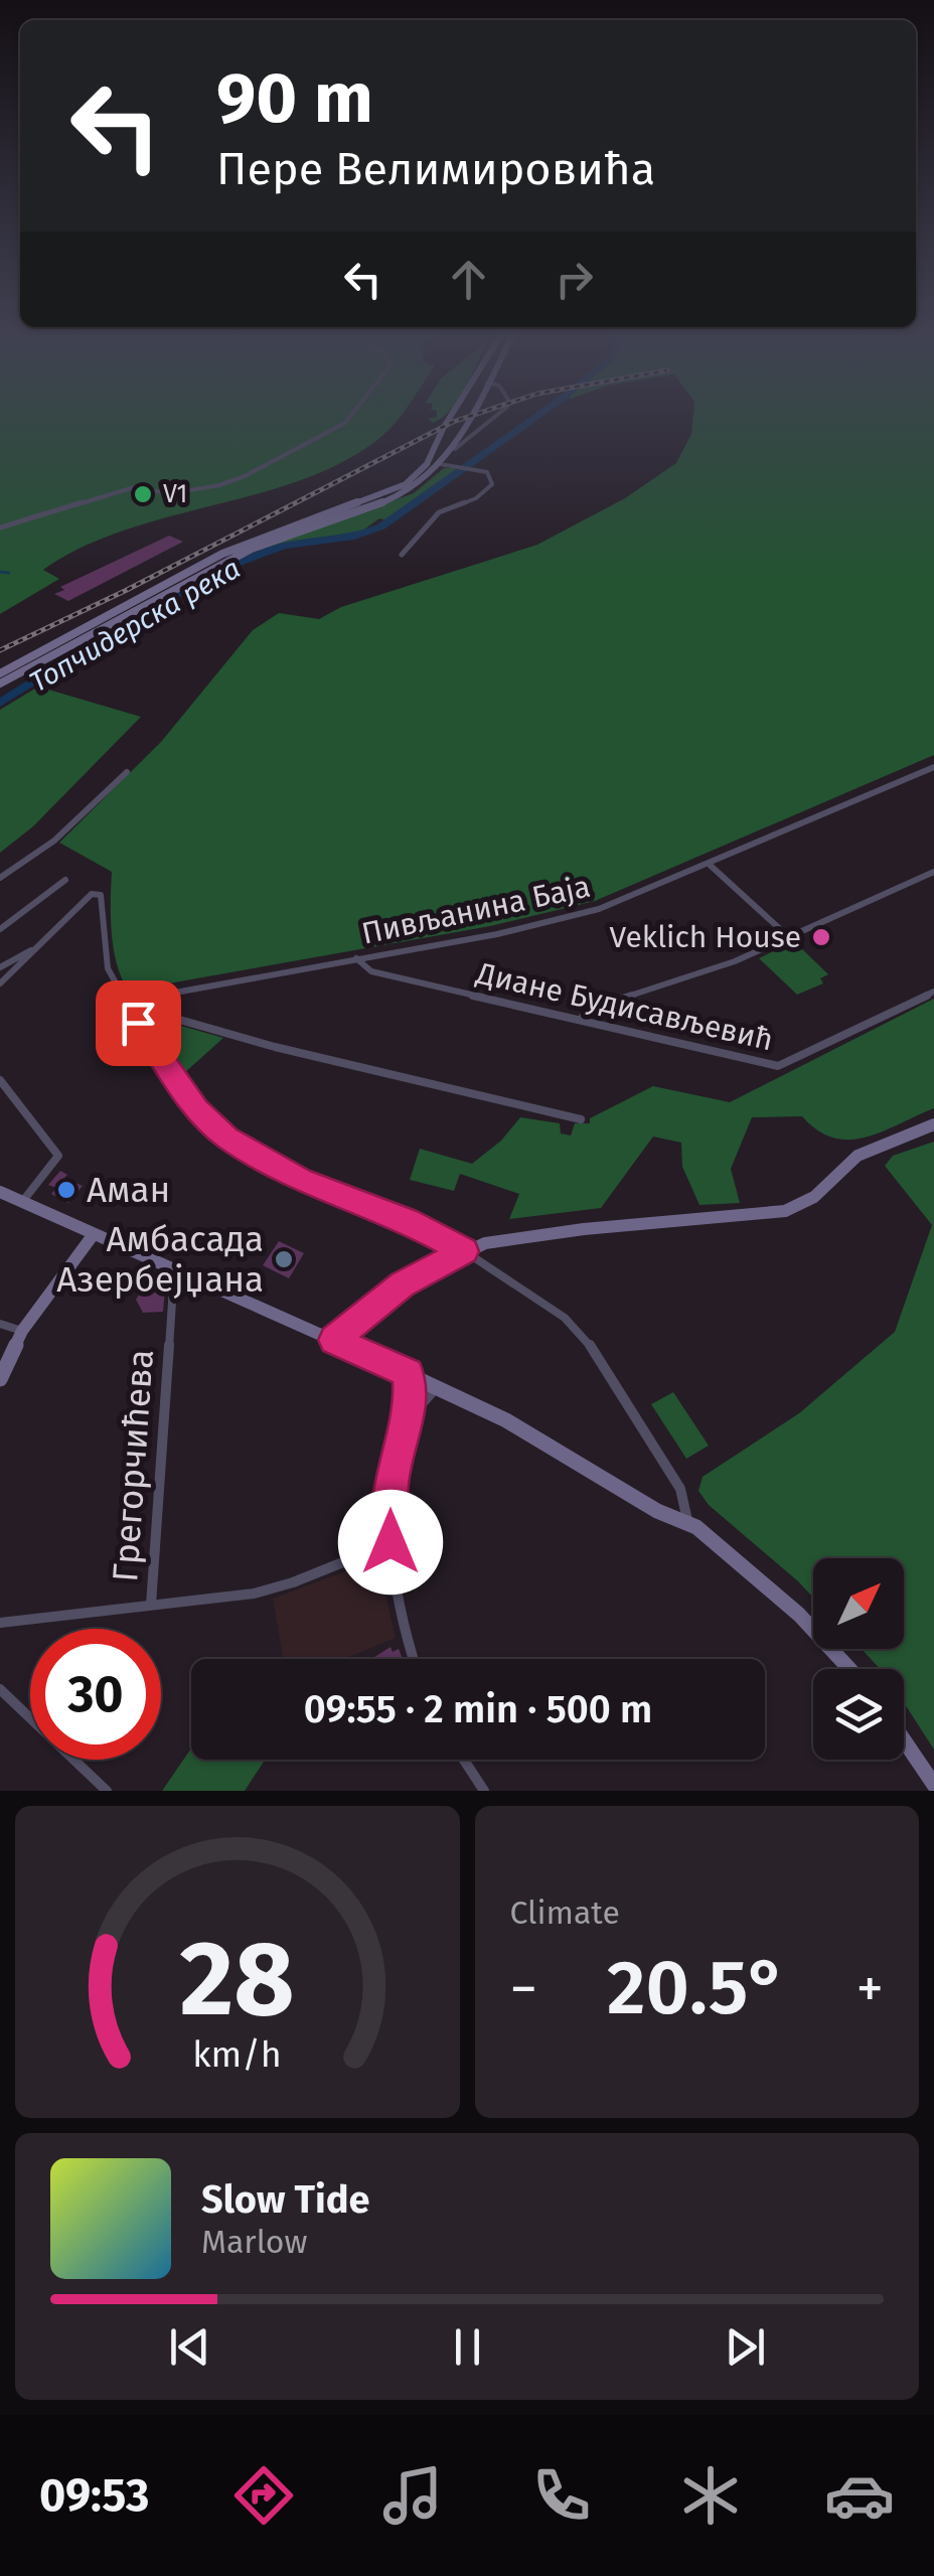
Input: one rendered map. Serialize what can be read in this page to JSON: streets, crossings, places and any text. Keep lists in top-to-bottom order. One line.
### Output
{"streets":{"street":["Пивљанина Баја","Диане Будисављевић","Грегорчићева"]},"crossings":[["Пивљанина Баја","Диане Будисављевић"]],"water":["Топчидерска река"],"places":["V1","Veklich House","Аман","Амбасада Азербејџана"],"north":"top right","page":{"turn":["90 m","Пере Велимировића"],"limit":"30","trip":"09:55 · 2 min · 500 m","tile":"Climate","heat":["−","20.5°","+"],"song":["Slow Tide","Marlow"],"tabs":"09:53","gauge":["28","km/h"]}}
